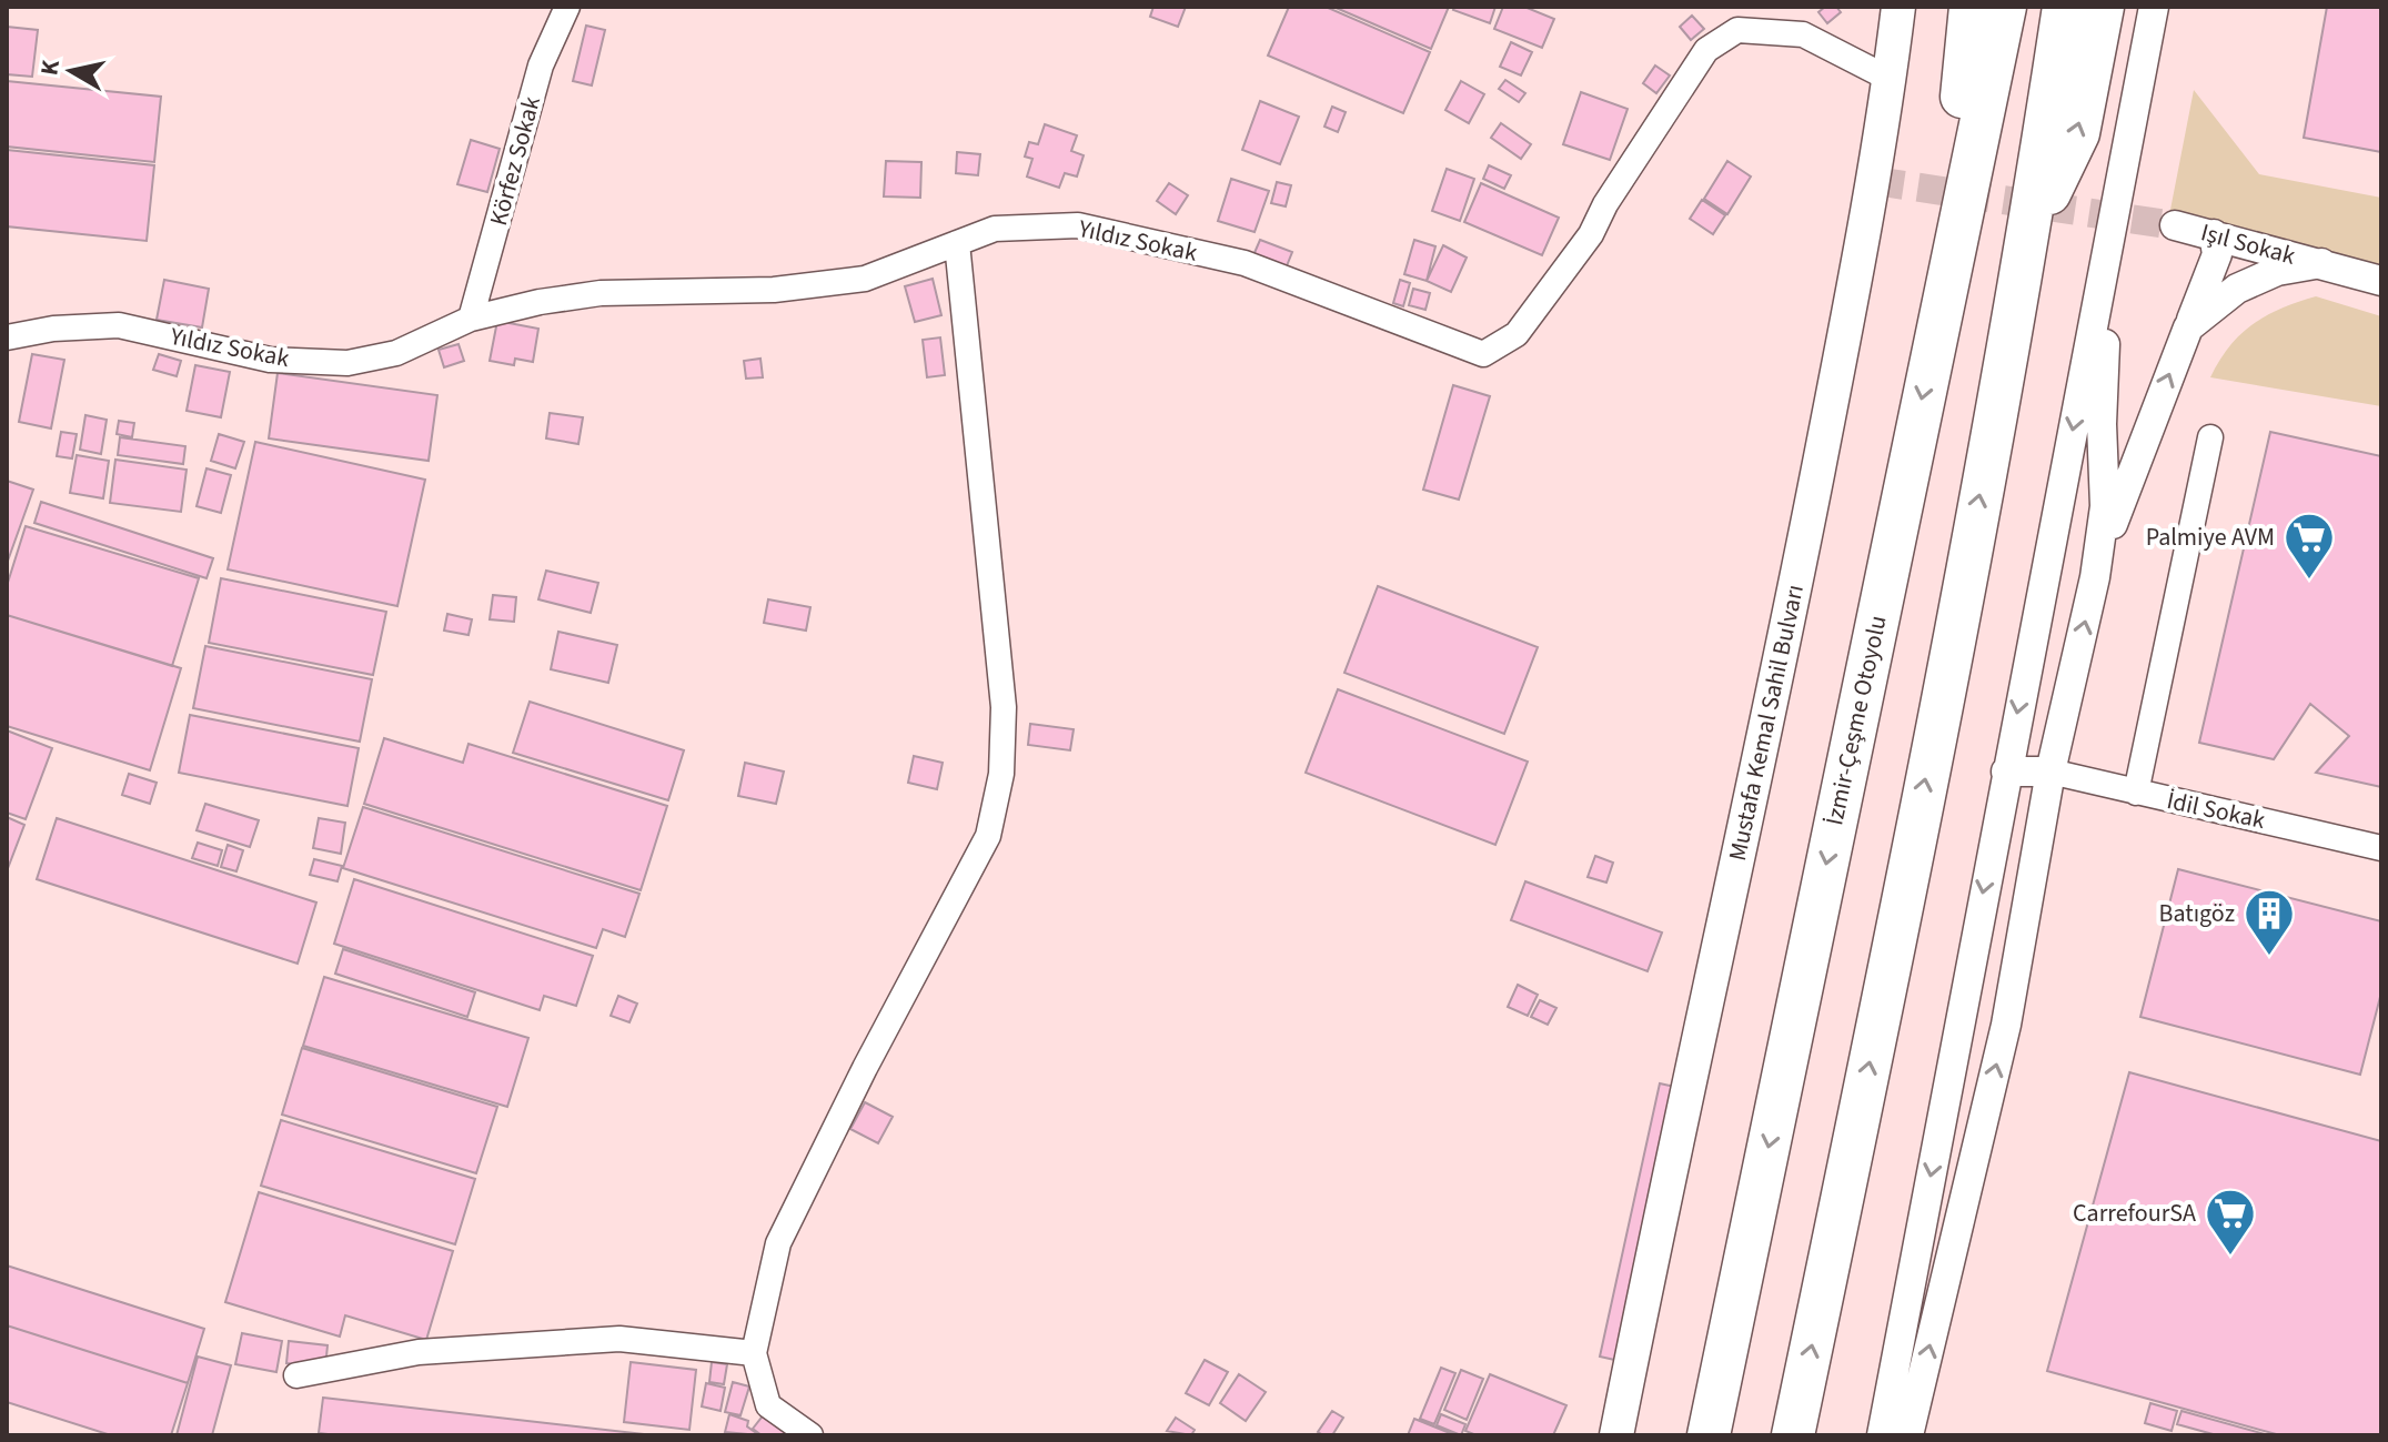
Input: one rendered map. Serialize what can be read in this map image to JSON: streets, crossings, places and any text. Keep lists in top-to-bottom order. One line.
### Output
{"streets":{"highway":["İzmir-Çeşme Otoyolu"],"main road":["Mustafa Kemal Sahil Bulvarı"],"street":["Körfez Sokak","Yıldız Sokak","Işıl Sokak","İdil Sokak"]},"crossings":[["Körfez Sokak","Yıldız Sokak"],["Yıldız Sokak","Mustafa Kemal Sahil Bulvarı"]],"places":{"supermarket":["Palmiye AVM","CarrefourSA"],"building":["Batıgöz"]},"north":"left"}
